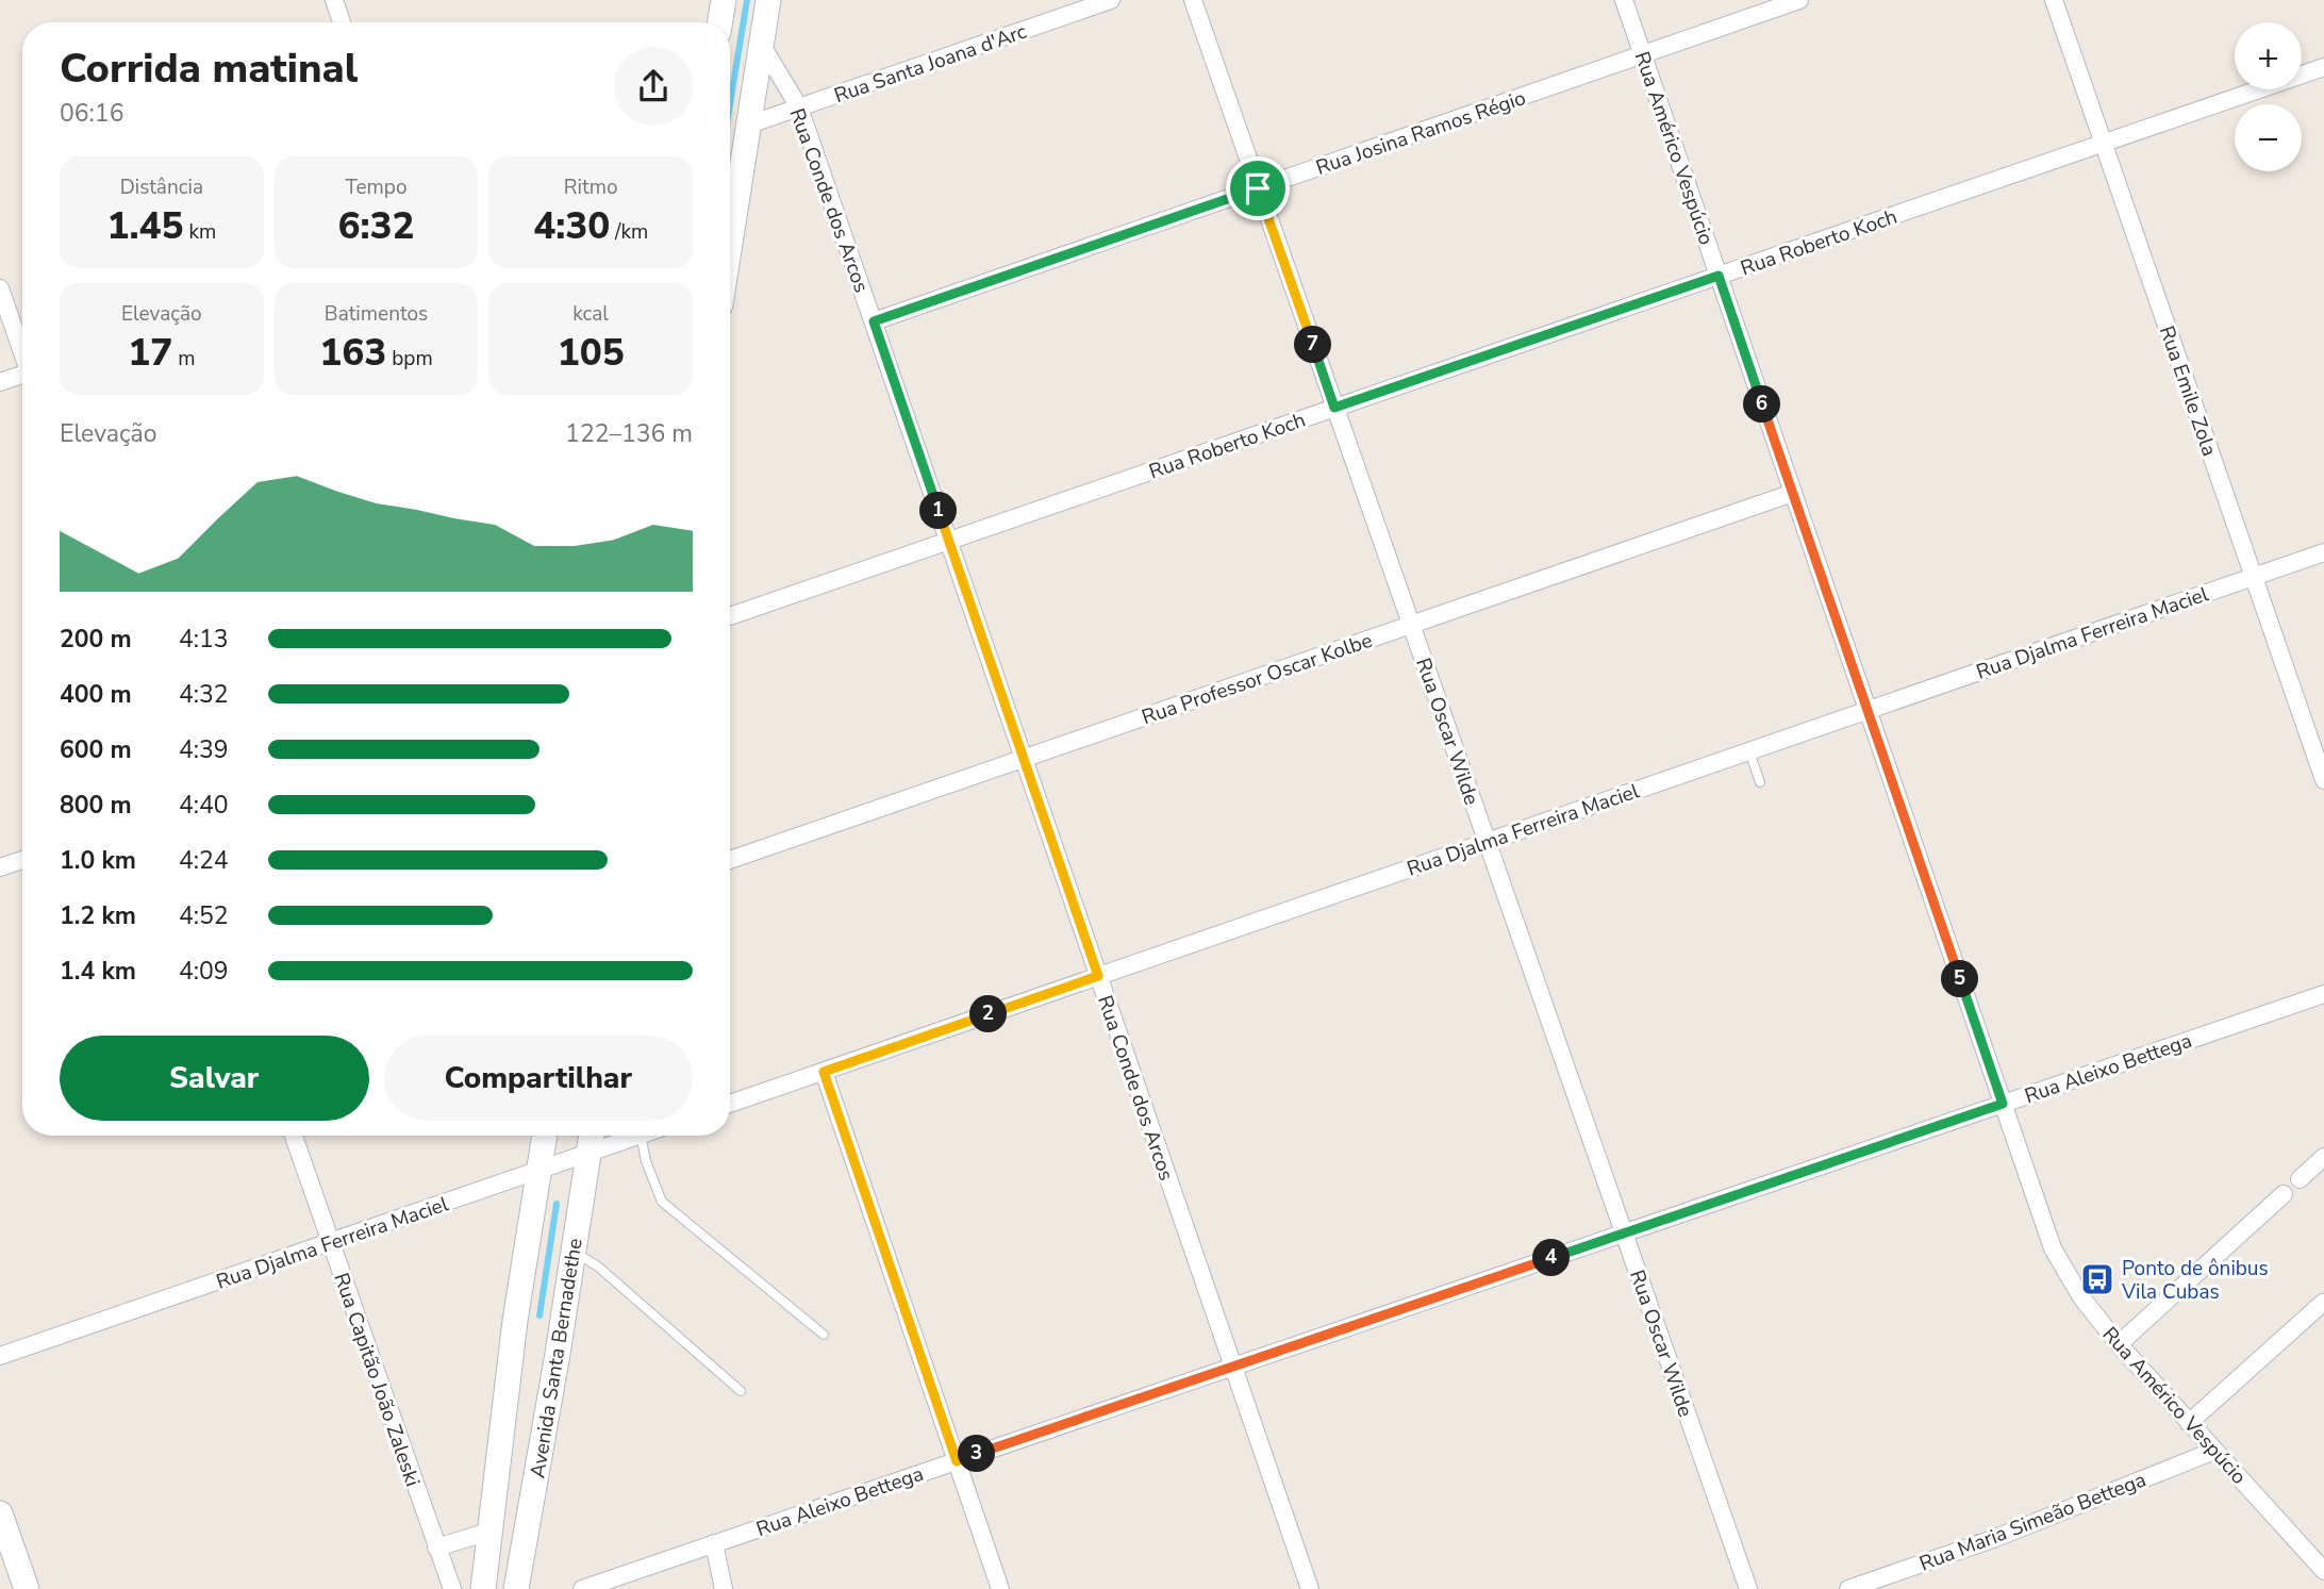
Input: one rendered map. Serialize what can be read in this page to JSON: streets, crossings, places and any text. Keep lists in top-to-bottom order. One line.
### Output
{"streets":{"main road":["Avenida Santa Bernadethe"],"street":["Rua Santa Joana d'Arc","Rua Josina Ramos Régio","Rua Américo Vespúcio","Rua Conde dos Arcos","Rua Roberto Koch","Rua Emile Zola","Rua Djalma Ferreira Maciel","Rua Professor Oscar Kolbe","Rua Oscar Wilde","Rua Aleixo Bettega","Rua Capitão João Zaleski","Rua Maria Simeão Bettega"]},"crossings":[["Rua Santa Joana d'Arc","Rua Conde dos Arcos"],["Rua Josina Ramos Régio","Rua Américo Vespúcio"],["Rua Josina Ramos Régio","Rua Conde dos Arcos"],["Rua Josina Ramos Régio","Rua Oscar Wilde"],["Rua Américo Vespúcio","Rua Roberto Koch"],["Rua Américo Vespúcio","Rua Djalma Ferreira Maciel"],["Rua Américo Vespúcio","Rua Professor Oscar Kolbe"],["Rua Américo Vespúcio","Rua Aleixo Bettega"],["Rua Américo Vespúcio","Rua Maria Simeão Bettega"],["Rua Conde dos Arcos","Rua Roberto Koch"],["Rua Conde dos Arcos","Rua Djalma Ferreira Maciel"],["Rua Conde dos Arcos","Rua Professor Oscar Kolbe"],["Rua Conde dos Arcos","Rua Aleixo Bettega"],["Rua Roberto Koch","Rua Emile Zola"],["Rua Roberto Koch","Rua Oscar Wilde"],["Rua Emile Zola","Rua Djalma Ferreira Maciel"],["Rua Djalma Ferreira Maciel","Rua Oscar Wilde"],["Rua Djalma Ferreira Maciel","Avenida Santa Bernadethe"],["Rua Djalma Ferreira Maciel","Rua Capitão João Zaleski"],["Rua Professor Oscar Kolbe","Rua Oscar Wilde"],["Rua Oscar Wilde","Rua Aleixo Bettega"]],"places":{"bus stop":["Ponto de ônibus Vila Cubas"]},"page":{"map_buttons":["+","−"],"heading":["Corrida matinal","06:16"],"stats":[["Distância","1.45 km"],["Tempo","6:32"],["Ritmo","4:30 /km"],["Elevação","17 m"],["Batimentos","163 bpm"],["kcal","105"]],"pins":["7","6","1","5","2","4","3"],"chart":["Elevação","122–136 m"],"list":[{"name":"200 m","note":"4:13"},{"name":"400 m","note":"4:32"},{"name":"600 m","note":"4:39"},{"name":"800 m","note":"4:40"},{"name":"1.0 km","note":"4:24"},{"name":"1.2 km","note":"4:52"},{"name":"1.4 km","note":"4:09"}],"buttons":["Salvar","Compartilhar"]}}
